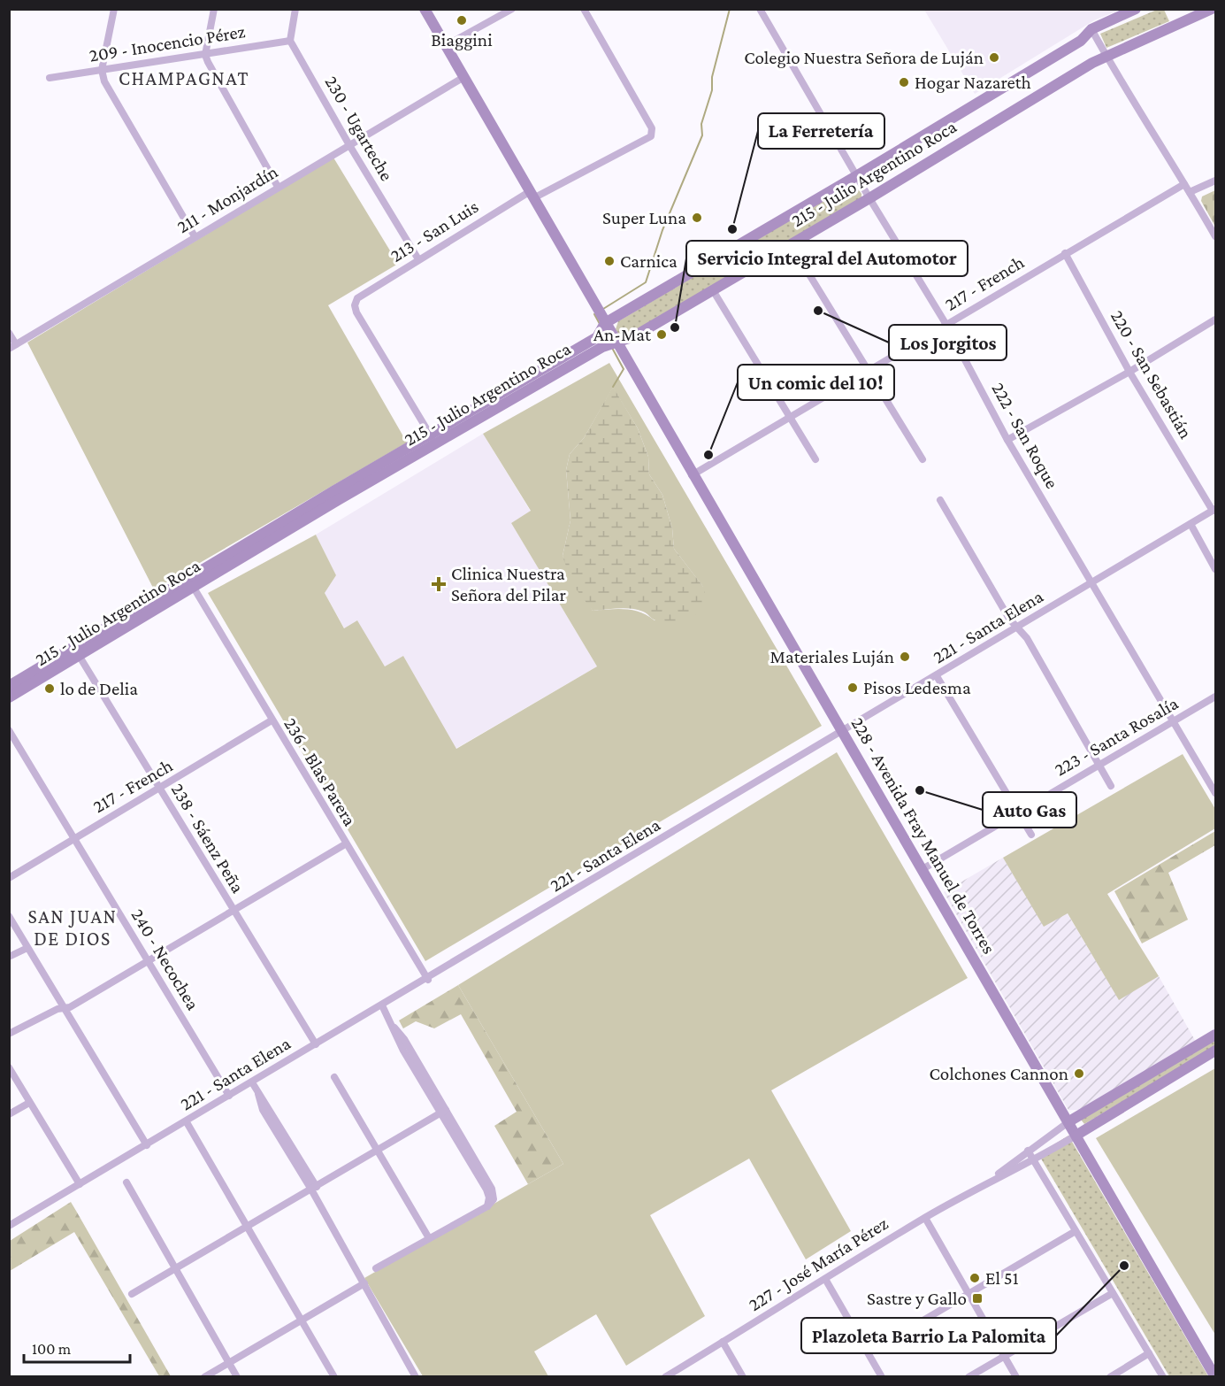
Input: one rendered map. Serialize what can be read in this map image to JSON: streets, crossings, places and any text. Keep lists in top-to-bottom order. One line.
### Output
{"streets":{"street":["209 - Inocencio Pérez","230 - Ugarteche","215 - Julio Argentino Roca","211 - Monjardín","213 - San Luis","217 - French","220 - San Sebastián","222 - San Roque","221 - Santa Elena","223 - Santa Rosalía","236 - Blas Parera","228 - Avenida Fray Manuel de Torres","238 - Sáenz Peña","240 - Necochea","227 - José María Pérez"]},"crossings":[["209 - Inocencio Pérez","230 - Ugarteche"],["230 - Ugarteche","211 - Monjardín"],["230 - Ugarteche","213 - San Luis"],["215 - Julio Argentino Roca","213 - San Luis"],["215 - Julio Argentino Roca","222 - San Roque"],["215 - Julio Argentino Roca","236 - Blas Parera"],["215 - Julio Argentino Roca","228 - Avenida Fray Manuel de Torres"],["215 - Julio Argentino Roca","238 - Sáenz Peña"],["211 - Monjardín","228 - Avenida Fray Manuel de Torres"],["213 - San Luis","228 - Avenida Fray Manuel de Torres"],["217 - French","220 - San Sebastián"],["217 - French","222 - San Roque"],["217 - French","236 - Blas Parera"],["217 - French","228 - Avenida Fray Manuel de Torres"],["217 - French","238 - Sáenz Peña"],["217 - French","240 - Necochea"],["220 - San Sebastián","221 - Santa Elena"],["222 - San Roque","221 - Santa Elena"],["222 - San Roque","223 - Santa Rosalía"],["221 - Santa Elena","236 - Blas Parera"],["221 - Santa Elena","228 - Avenida Fray Manuel de Torres"],["221 - Santa Elena","238 - Sáenz Peña"],["221 - Santa Elena","240 - Necochea"],["223 - Santa Rosalía","228 - Avenida Fray Manuel de Torres"],["228 - Avenida Fray Manuel de Torres","227 - José María Pérez"]],"districts":["CHAMPAGNAT","SAN JUAN DE DIOS"],"places":{"other":["Biaggini","Colegio Nuestra Señora de Luján","Hogar Nazareth","Super Luna","La Ferretería","Carnica","Los Jorgitos","Servicio Integral del Automotor","An-Mat","Un comic del 10!","Materiales Luján","Pisos Ledesma","lo de Delia","Auto Gas","Colchones Cannon","Plazoleta Barrio La Palomita","El 51"],"health":["Clinica Nuestra Señora del Pilar"],"transit":["Sastre y Gallo"]},"scale_bar":"100 m"}
